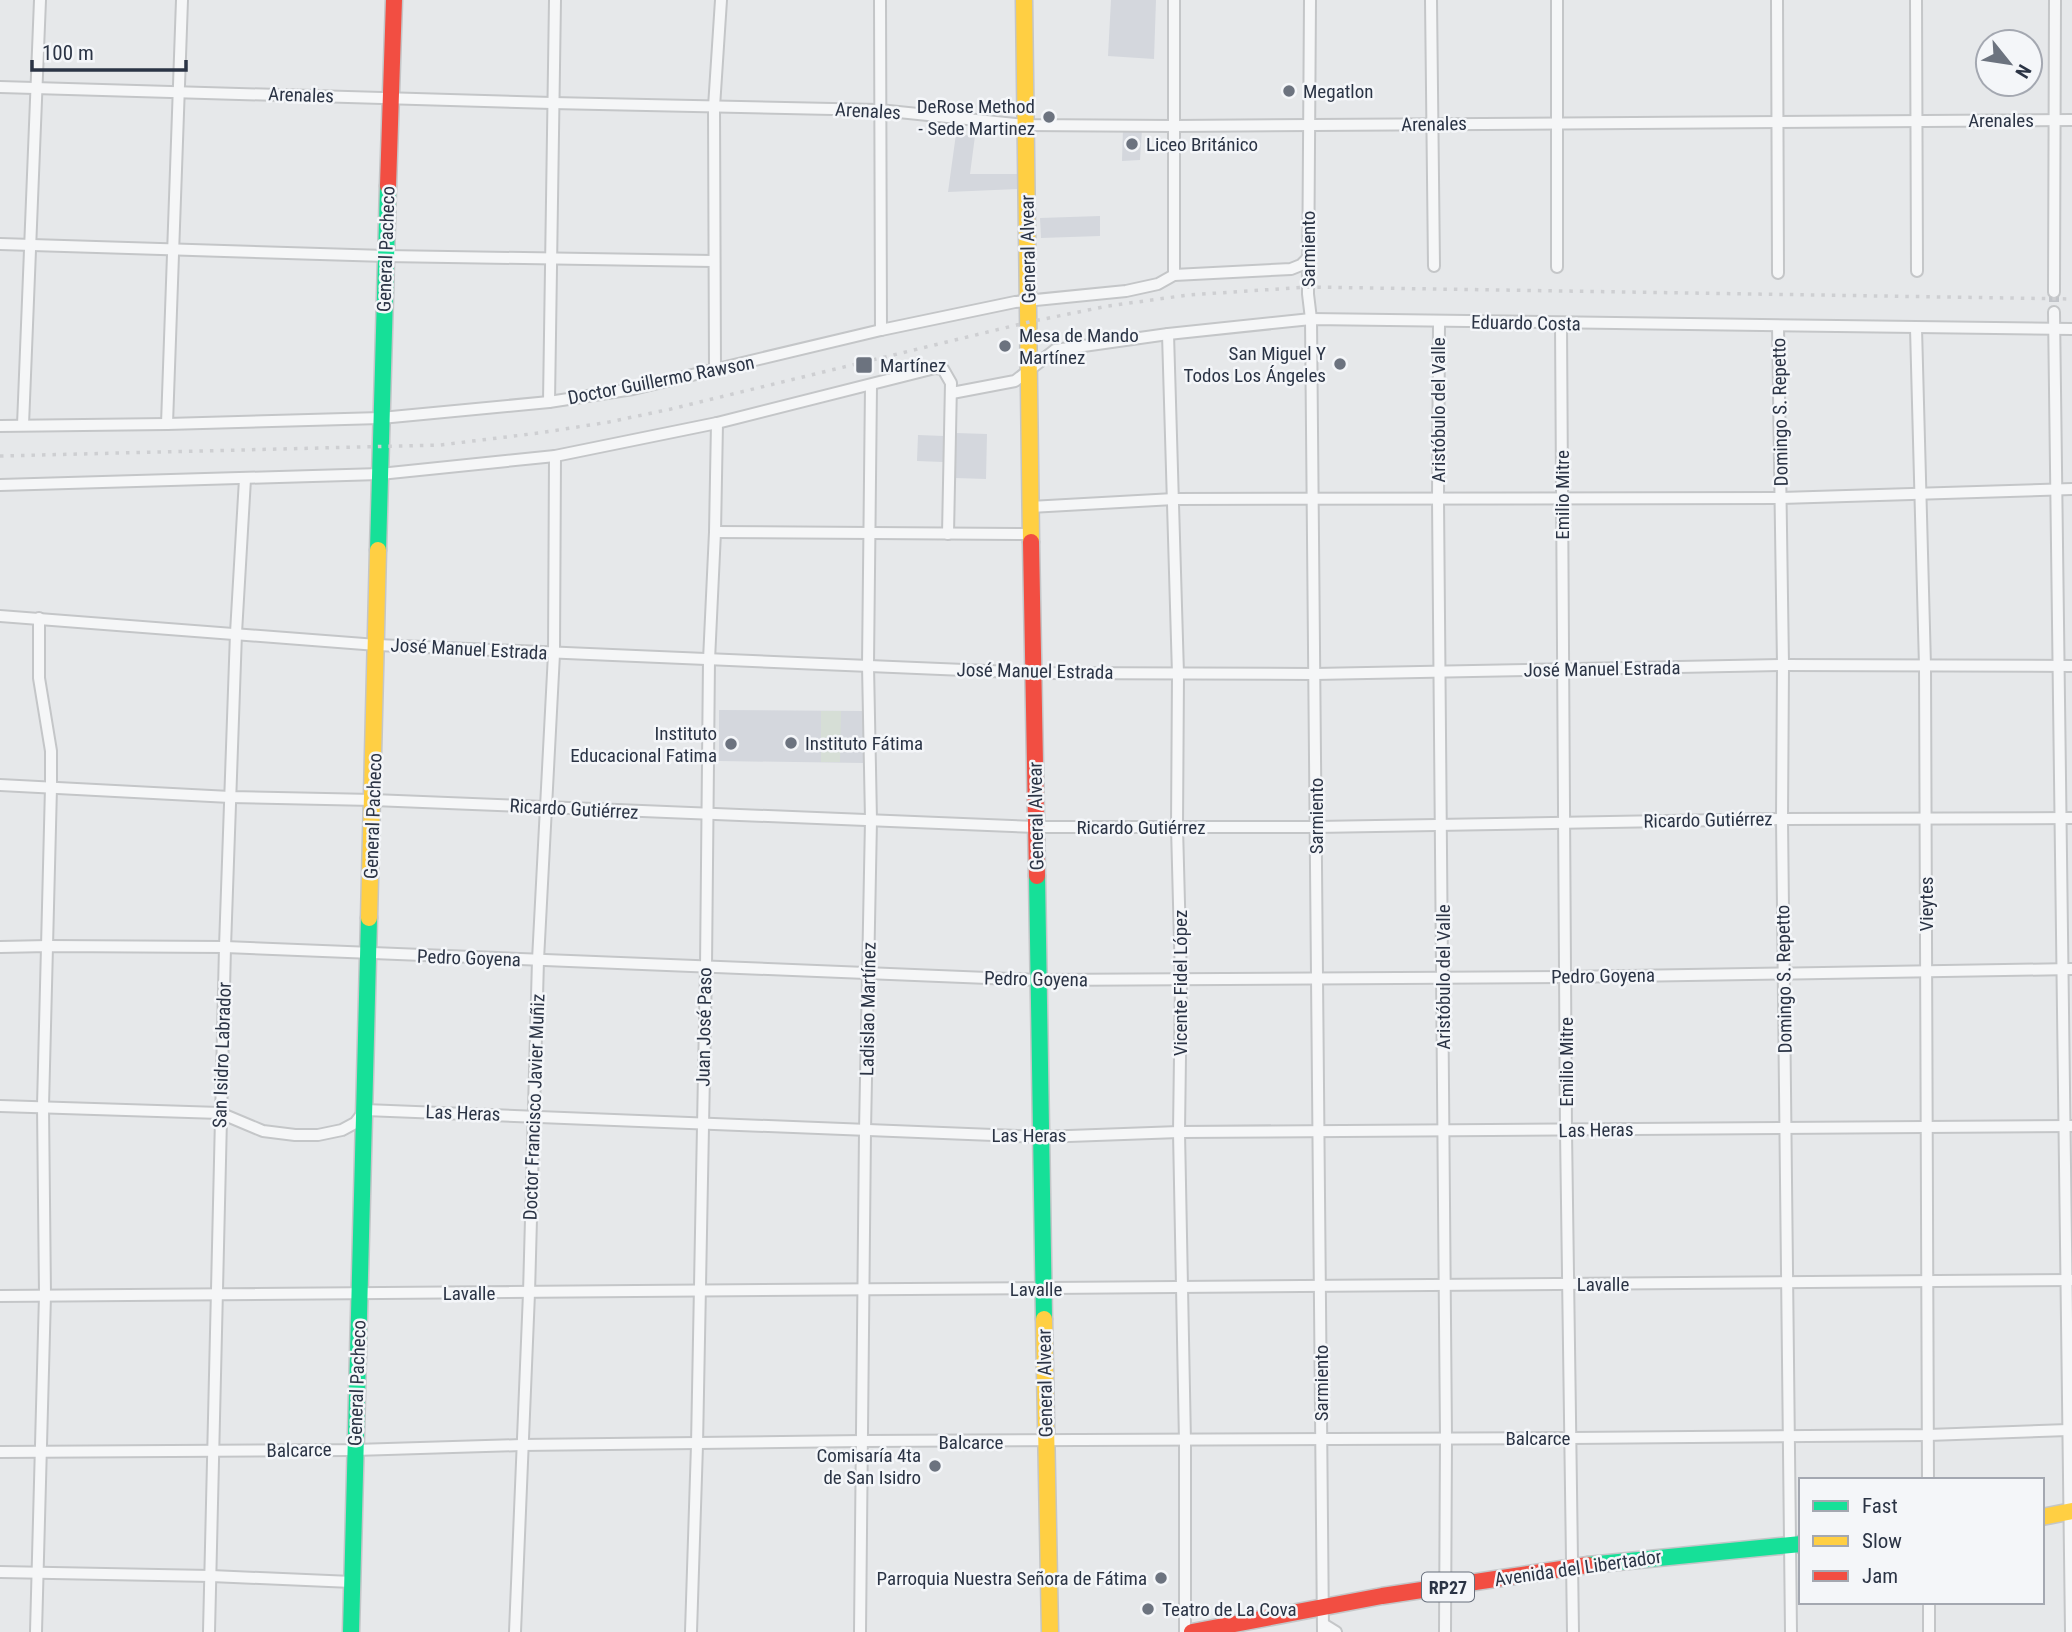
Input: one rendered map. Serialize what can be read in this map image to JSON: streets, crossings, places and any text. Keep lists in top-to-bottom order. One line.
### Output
{"streets":{"street":["Arenales","General Pacheco","General Alvear","Sarmiento","Eduardo Costa","Doctor Guillermo Rawson","Aristóbulo del Valle","Domingo S. Repetto","Emilio Mitre","José Manuel Estrada","Ricardo Gutiérrez","Vieytes","Pedro Goyena","Vicente Fidel López","Ladislao Martínez","Juan José Paso","San Isidro Labrador","Doctor Francisco Javier Muñiz","Las Heras","Lavalle","Balcarce","Avenida del Libertador","RP27"]},"crossings":[["Arenales","General Pacheco"],["Arenales","General Alvear"],["Arenales","Sarmiento"],["General Pacheco","Doctor Guillermo Rawson"],["General Pacheco","José Manuel Estrada"],["General Pacheco","Ricardo Gutiérrez"],["General Pacheco","Pedro Goyena"],["General Pacheco","Las Heras"],["General Pacheco","Lavalle"],["General Pacheco","Balcarce"],["General Alvear","Eduardo Costa"],["General Alvear","Doctor Guillermo Rawson"],["General Alvear","José Manuel Estrada"],["General Alvear","Ricardo Gutiérrez"],["General Alvear","Pedro Goyena"],["General Alvear","Las Heras"],["General Alvear","Lavalle"],["General Alvear","Balcarce"],["Sarmiento","Eduardo Costa"],["Sarmiento","Doctor Guillermo Rawson"],["Sarmiento","José Manuel Estrada"],["Sarmiento","Ricardo Gutiérrez"],["Sarmiento","Pedro Goyena"],["Sarmiento","Las Heras"],["Sarmiento","Lavalle"],["Sarmiento","Balcarce"],["Sarmiento","Avenida del Libertador"],["Eduardo Costa","Aristóbulo del Valle"],["Eduardo Costa","Domingo S. Repetto"],["Eduardo Costa","Emilio Mitre"],["Eduardo Costa","Vieytes"],["Eduardo Costa","Vicente Fidel López"],["Aristóbulo del Valle","José Manuel Estrada"],["Aristóbulo del Valle","Ricardo Gutiérrez"],["Aristóbulo del Valle","Pedro Goyena"],["Aristóbulo del Valle","Las Heras"],["Aristóbulo del Valle","Lavalle"],["Aristóbulo del Valle","Balcarce"],["Aristóbulo del Valle","Avenida del Libertador"],["Domingo S. Repetto","José Manuel Estrada"],["Domingo S. Repetto","Ricardo Gutiérrez"],["Domingo S. Repetto","Pedro Goyena"],["Domingo S. Repetto","Las Heras"],["Domingo S. Repetto","Lavalle"],["Domingo S. Repetto","Balcarce"],["Domingo S. Repetto","Avenida del Libertador"],["Emilio Mitre","José Manuel Estrada"],["Emilio Mitre","Ricardo Gutiérrez"],["Emilio Mitre","Pedro Goyena"],["Emilio Mitre","Las Heras"],["Emilio Mitre","Lavalle"],["Emilio Mitre","Balcarce"],["Emilio Mitre","Avenida del Libertador"],["José Manuel Estrada","Vieytes"],["José Manuel Estrada","Vicente Fidel López"],["José Manuel Estrada","Ladislao Martínez"],["José Manuel Estrada","Juan José Paso"],["José Manuel Estrada","San Isidro Labrador"],["José Manuel Estrada","Doctor Francisco Javier Muñiz"],["Ricardo Gutiérrez","Vieytes"],["Ricardo Gutiérrez","Vicente Fidel López"],["Ricardo Gutiérrez","Ladislao Martínez"],["Ricardo Gutiérrez","Juan José Paso"],["Ricardo Gutiérrez","San Isidro Labrador"],["Ricardo Gutiérrez","Doctor Francisco Javier Muñiz"],["Vieytes","Pedro Goyena"],["Vieytes","Las Heras"],["Vieytes","Lavalle"],["Vieytes","Balcarce"],["Pedro Goyena","Vicente Fidel López"],["Pedro Goyena","Ladislao Martínez"],["Pedro Goyena","Juan José Paso"],["Pedro Goyena","San Isidro Labrador"],["Pedro Goyena","Doctor Francisco Javier Muñiz"],["Vicente Fidel López","Las Heras"],["Vicente Fidel López","Lavalle"],["Vicente Fidel López","Balcarce"],["Ladislao Martínez","Las Heras"],["Ladislao Martínez","Lavalle"],["Ladislao Martínez","Balcarce"],["Juan José Paso","Las Heras"],["Juan José Paso","Lavalle"],["Juan José Paso","Balcarce"],["San Isidro Labrador","Lavalle"],["San Isidro Labrador","Balcarce"],["Doctor Francisco Javier Muñiz","Las Heras"],["Doctor Francisco Javier Muñiz","Lavalle"],["Doctor Francisco Javier Muñiz","Balcarce"]],"places":{"other":["Megatlon","DeRose Method - Sede Martinez","Liceo Británico","Mesa de Mando Martínez","San Miguel Y Todos Los Ángeles","Instituto Fátima","Instituto Educacional Fatima","Comisaría 4ta de San Isidro","Parroquia Nuestra Señora de Fátima","Teatro de La Cova"],"transit":["Martínez"]},"legend":["Fast","Slow","Jam"],"scale_bar":"100 m","north":"bottom right"}
